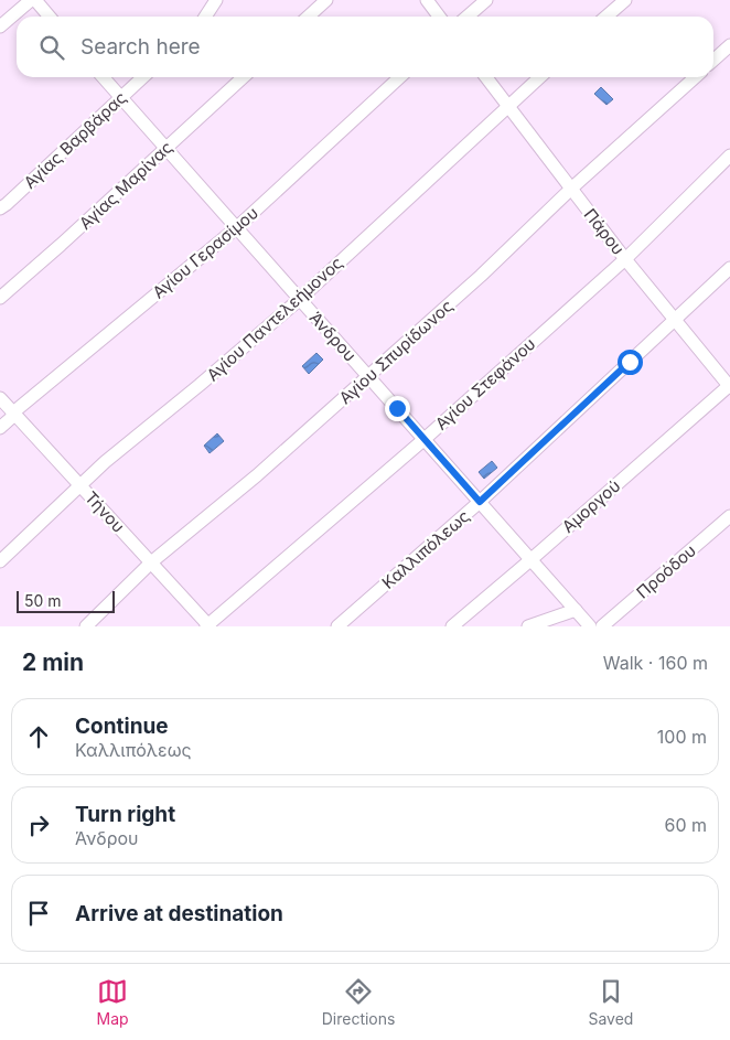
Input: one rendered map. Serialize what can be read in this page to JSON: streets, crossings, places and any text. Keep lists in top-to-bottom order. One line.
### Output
{"streets":{"street":["Αγίας Βαρβάρας","Αγίας Μαρίνας","Πάρου","Αγίου Γερασίμου","Αγίου Παντελεήμονος","Άνδρου","Αγίου Σπυρίδωνος","Αγίου Στεφάνου","Αμοργού","Τήνου","Καλλιπόλεως","Προόδου"]},"crossings":[["Αγίας Βαρβάρας","Άνδρου"],["Αγίας Μαρίνας","Άνδρου"],["Πάρου","Αγίου Παντελεήμονος"],["Πάρου","Αγίου Σπυρίδωνος"],["Πάρου","Αγίου Στεφάνου"],["Πάρου","Αμοργού"],["Πάρου","Καλλιπόλεως"],["Αγίου Γερασίμου","Άνδρου"],["Αγίου Γερασίμου","Τήνου"],["Αγίου Παντελεήμονος","Άνδρου"],["Αγίου Παντελεήμονος","Τήνου"],["Άνδρου","Αγίου Σπυρίδωνος"],["Άνδρου","Αγίου Στεφάνου"],["Άνδρου","Αμοργού"],["Άνδρου","Καλλιπόλεως"],["Αγίου Σπυρίδωνος","Τήνου"],["Αγίου Στεφάνου","Τήνου"]],"scale_bar":"50 m","page":{"search":"Search here","scale":"50 m","heading":["2 min","Walk · 160 m"],"list":[["Continue","Καλλιπόλεως","100 m"],["Turn right","Άνδρου","60 m"],"Arrive at destination"],"nav":["Map","Directions","Saved"]}}
